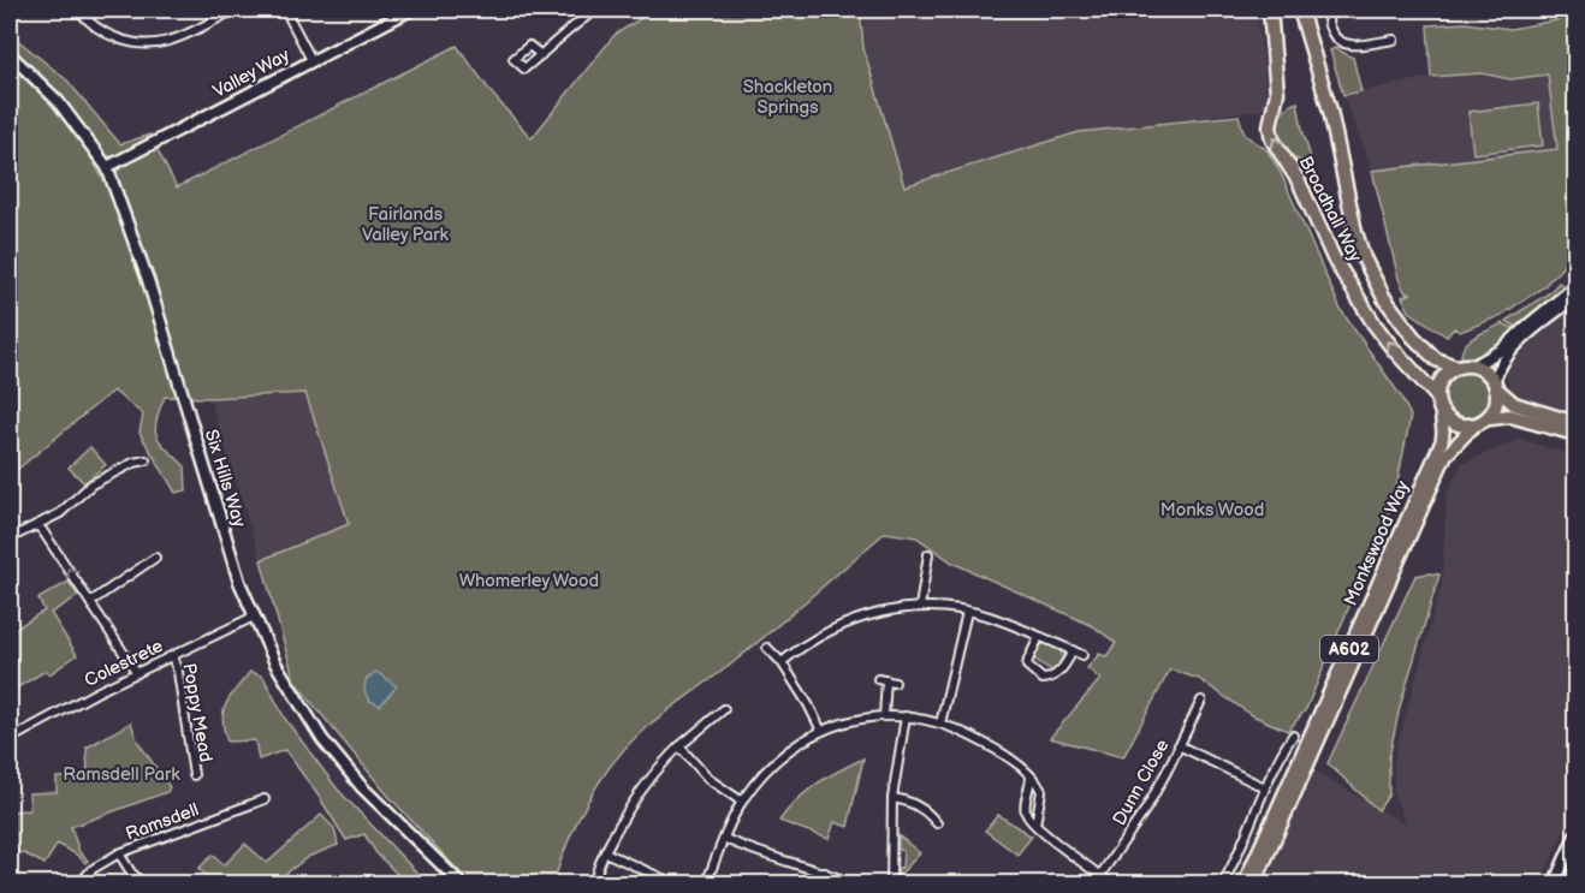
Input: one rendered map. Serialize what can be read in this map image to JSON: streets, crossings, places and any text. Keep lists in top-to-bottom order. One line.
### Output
{"streets":{"highway":["Broadhall Way"],"main road":["Monkswood Way","A602"],"street":["Valley Way","Six Hills Way","Colestrete","Poppy Mead","Dunn Close","Ramsdell"]},"crossings":[["Valley Way","Six Hills Way"],["Broadhall Way","Monkswood Way"],["Six Hills Way","Colestrete"],["Colestrete","Poppy Mead"]],"parks":["Shackleton Springs","Fairlands Valley Park","Monks Wood","Whomerley Wood","Ramsdell Park"]}
